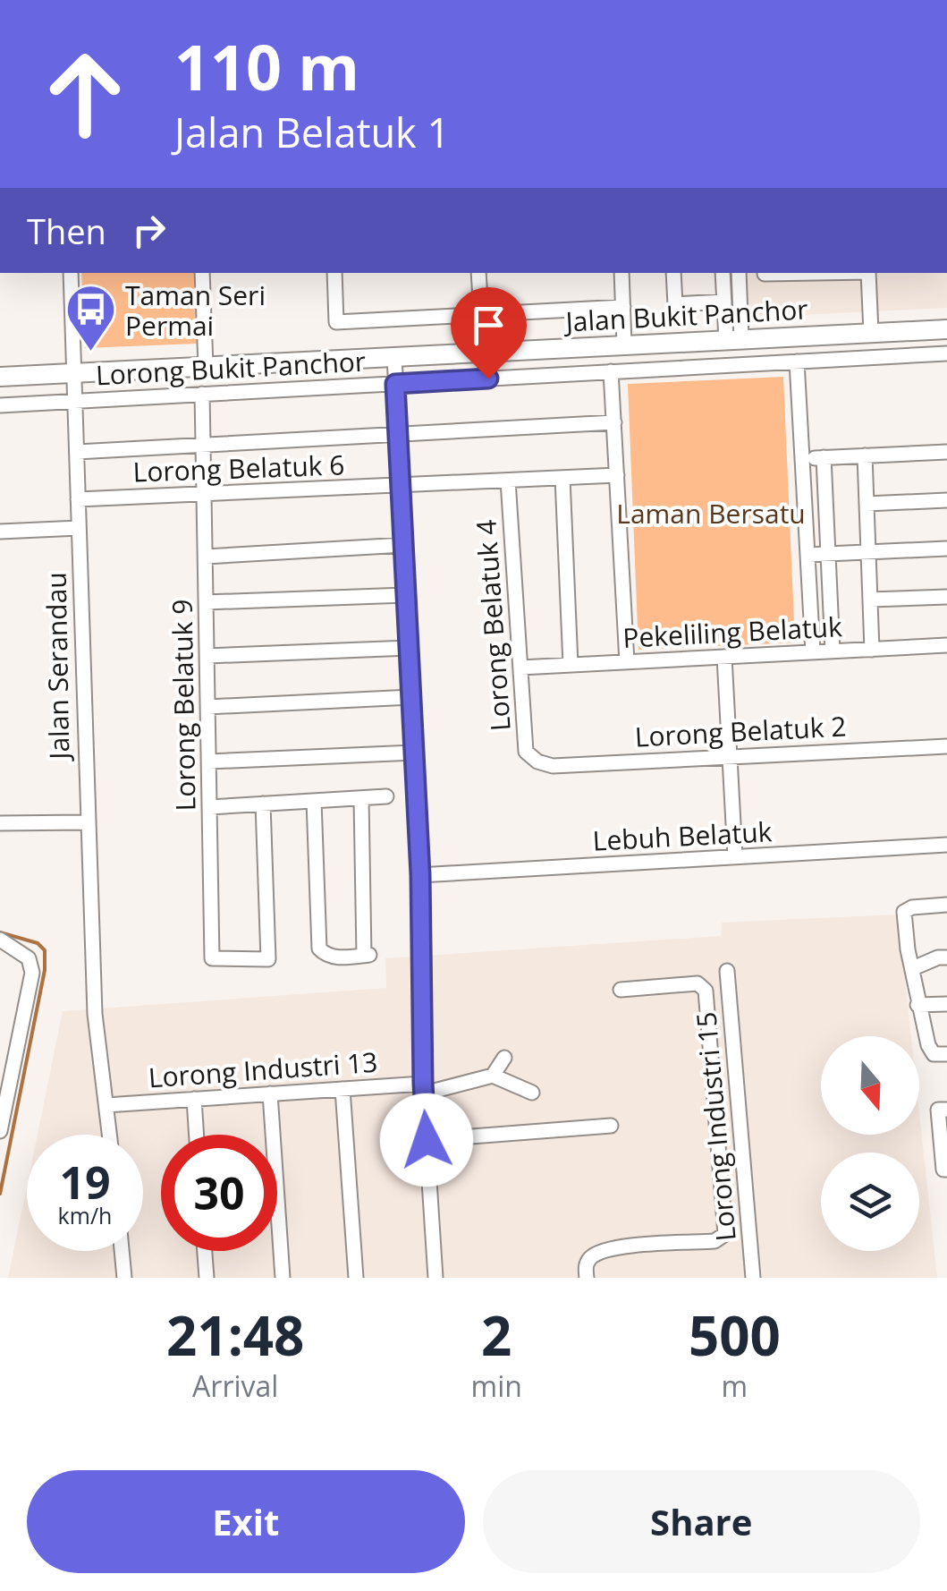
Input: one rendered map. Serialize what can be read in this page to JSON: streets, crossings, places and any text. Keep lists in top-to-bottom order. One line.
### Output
{"streets":{"main road":["Jalan Bukit Panchor"],"street":["Lorong Bukit Panchor","Lorong Belatuk 6","Lorong Belatuk 4","Pekeliling Belatuk","Jalan Serandau","Lorong Belatuk 9","Lorong Belatuk 2","Lebuh Belatuk","Lorong Industri 13","Lorong Industri 15"]},"crossings":[["Jalan Bukit Panchor","Jalan Serandau"],["Lorong Bukit Panchor","Jalan Serandau"],["Lorong Bukit Panchor","Lorong Belatuk 9"],["Lorong Belatuk 6","Lorong Belatuk 4"],["Lorong Belatuk 6","Jalan Serandau"],["Lorong Belatuk 6","Lorong Belatuk 9"],["Lorong Belatuk 4","Pekeliling Belatuk"],["Lorong Belatuk 4","Lorong Belatuk 2"],["Jalan Serandau","Lorong Industri 13"]],"parks":["Laman Bersatu"],"places":{"bus stop":["Taman Seri Permai"]},"north":"bottom","page":{"turn":["110 m","Jalan Belatuk 1"],"then":"Then","speed":"19 km/h","limit":"30","eta":["21:48","Arrival","2","min","500","m"],"buttons":["Exit","Share"]}}
